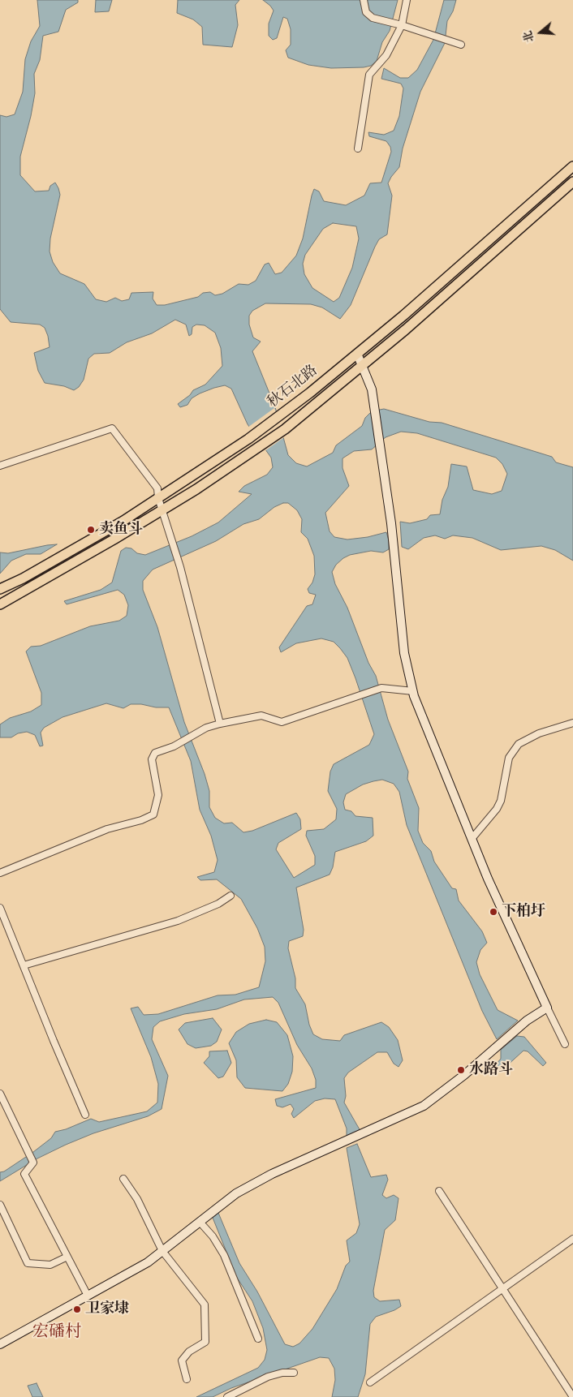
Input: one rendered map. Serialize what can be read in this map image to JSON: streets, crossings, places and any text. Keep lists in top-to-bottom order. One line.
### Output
{"streets":{"main road":["秋石北路"]},"districts":["宏磻村"],"places":["卖鱼斗","下柏圩","水路斗","卫家埭"],"north":"left"}
